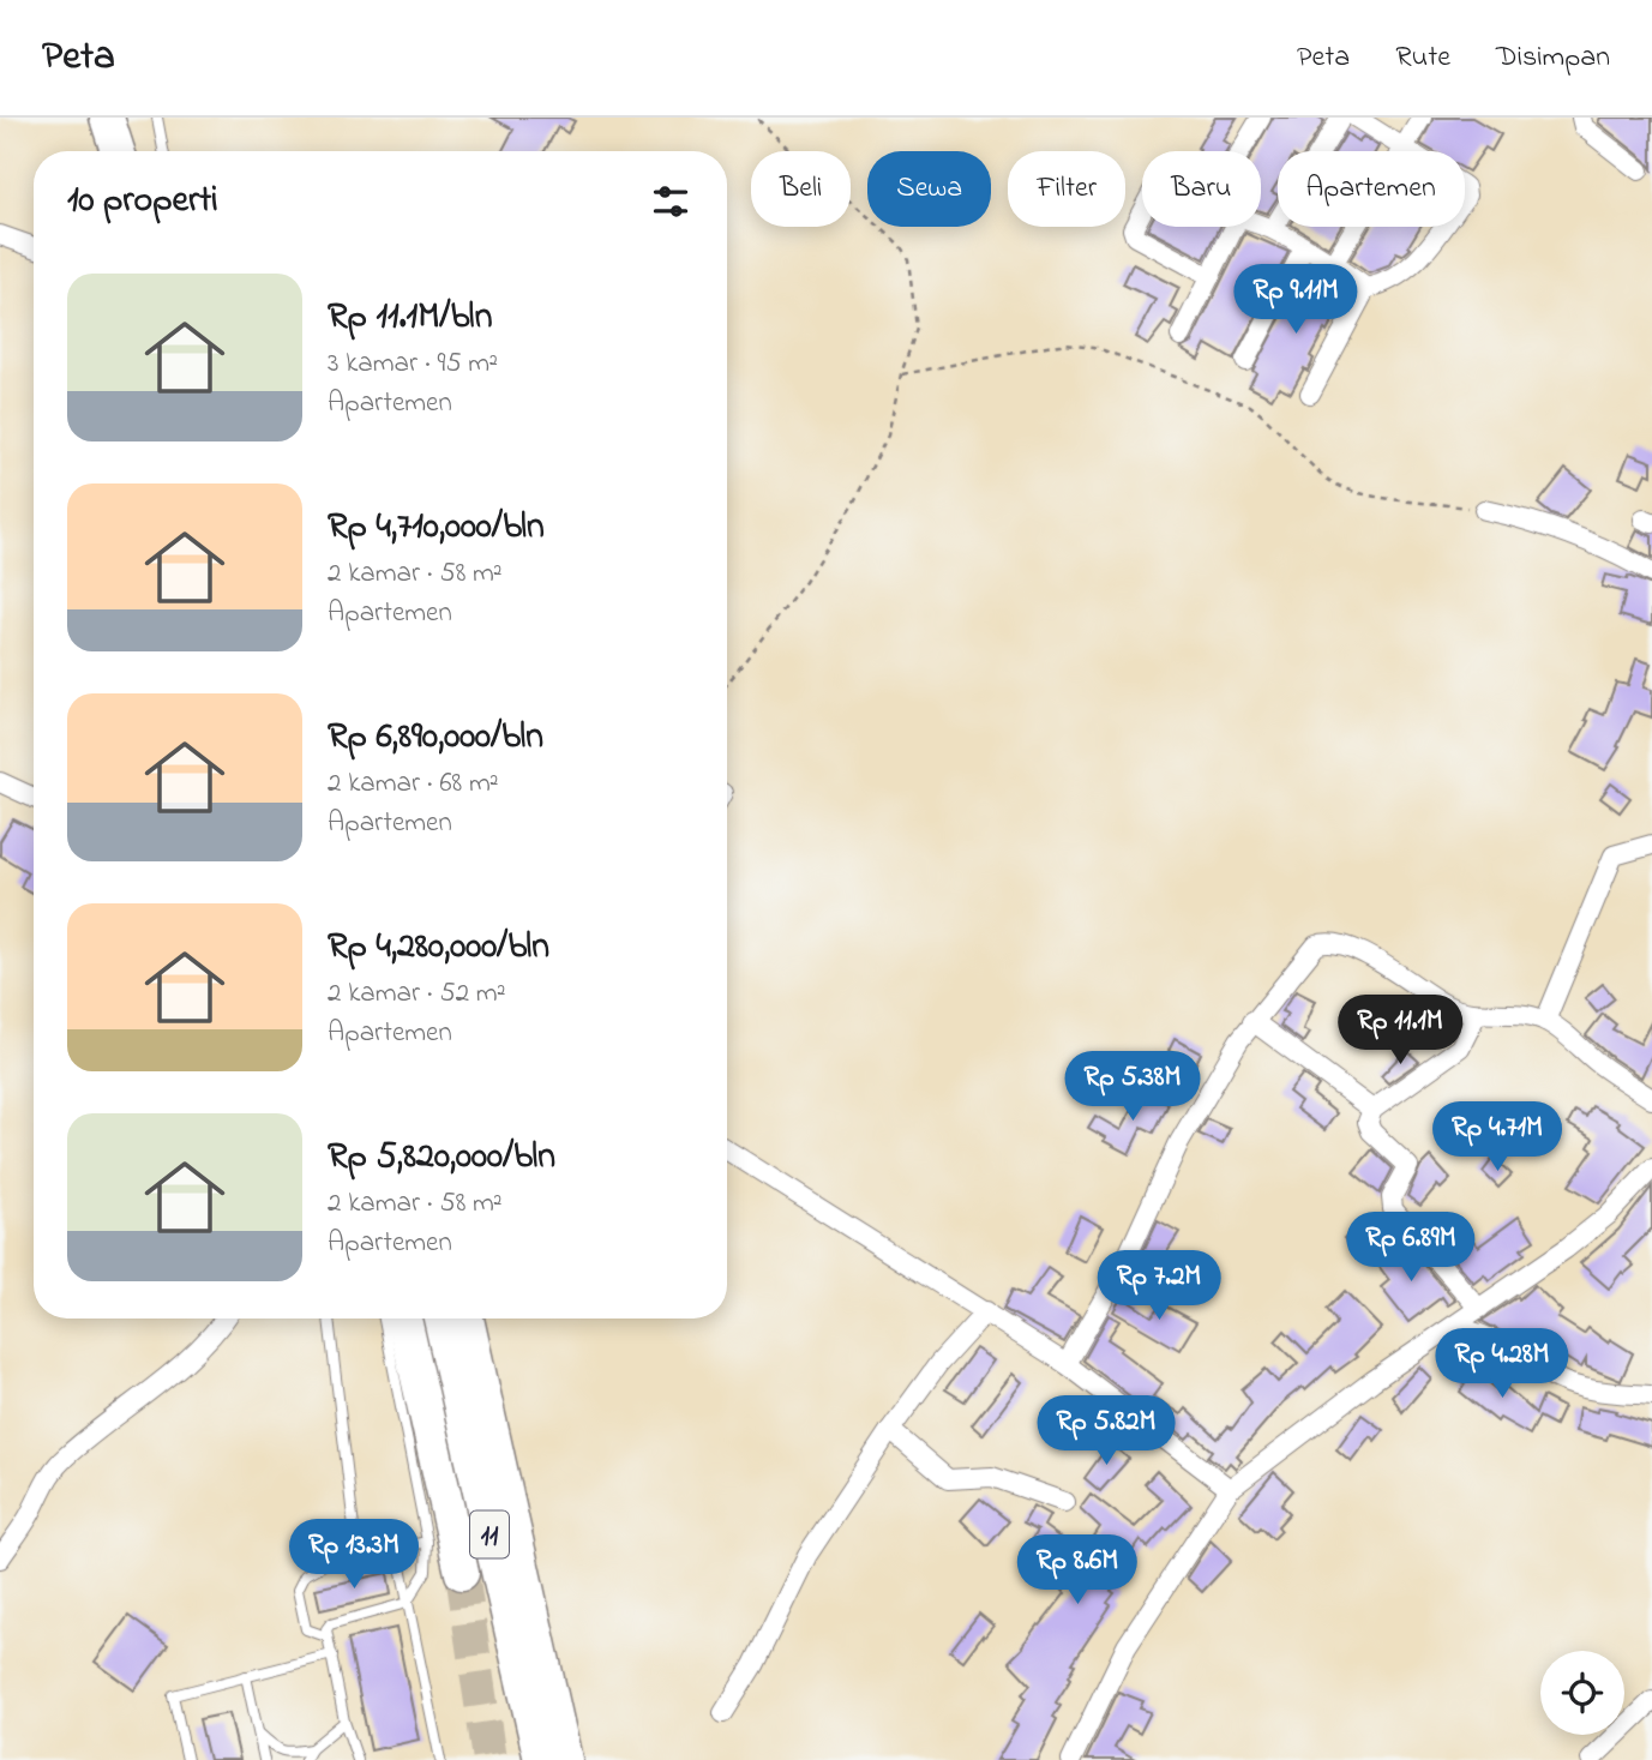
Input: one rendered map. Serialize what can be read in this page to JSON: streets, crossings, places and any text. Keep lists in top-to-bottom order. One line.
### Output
{"streets":{"highway":["11"]},"page":{"header":"Peta","nav":["Peta","Rute","Disimpan"],"chip":["Beli","Sewa","Filter","Baru","Apartemen"],"heading":"10 properti","list":[{"name":"Rp 11.1M/bln","note":"3 kamar · 95 m² · Apartemen"},{"name":"Rp 4,710,000/bln","note":"2 kamar · 58 m² · Apartemen"},{"name":"Rp 6,890,000/bln","note":"2 kamar · 68 m² · Apartemen"},{"name":"Rp 4,280,000/bln","note":"2 kamar · 52 m² · Apartemen"},{"name":"Rp 5,820,000/bln","note":"2 kamar · 58 m² · Apartemen"}],"price":["Rp 9.11M","Rp 11.1M","Rp 5.38M","Rp 4.71M","Rp 6.89M","Rp 7.2M","Rp 4.28M","Rp 5.82M","Rp 13.3M","Rp 8.6M"]}}
